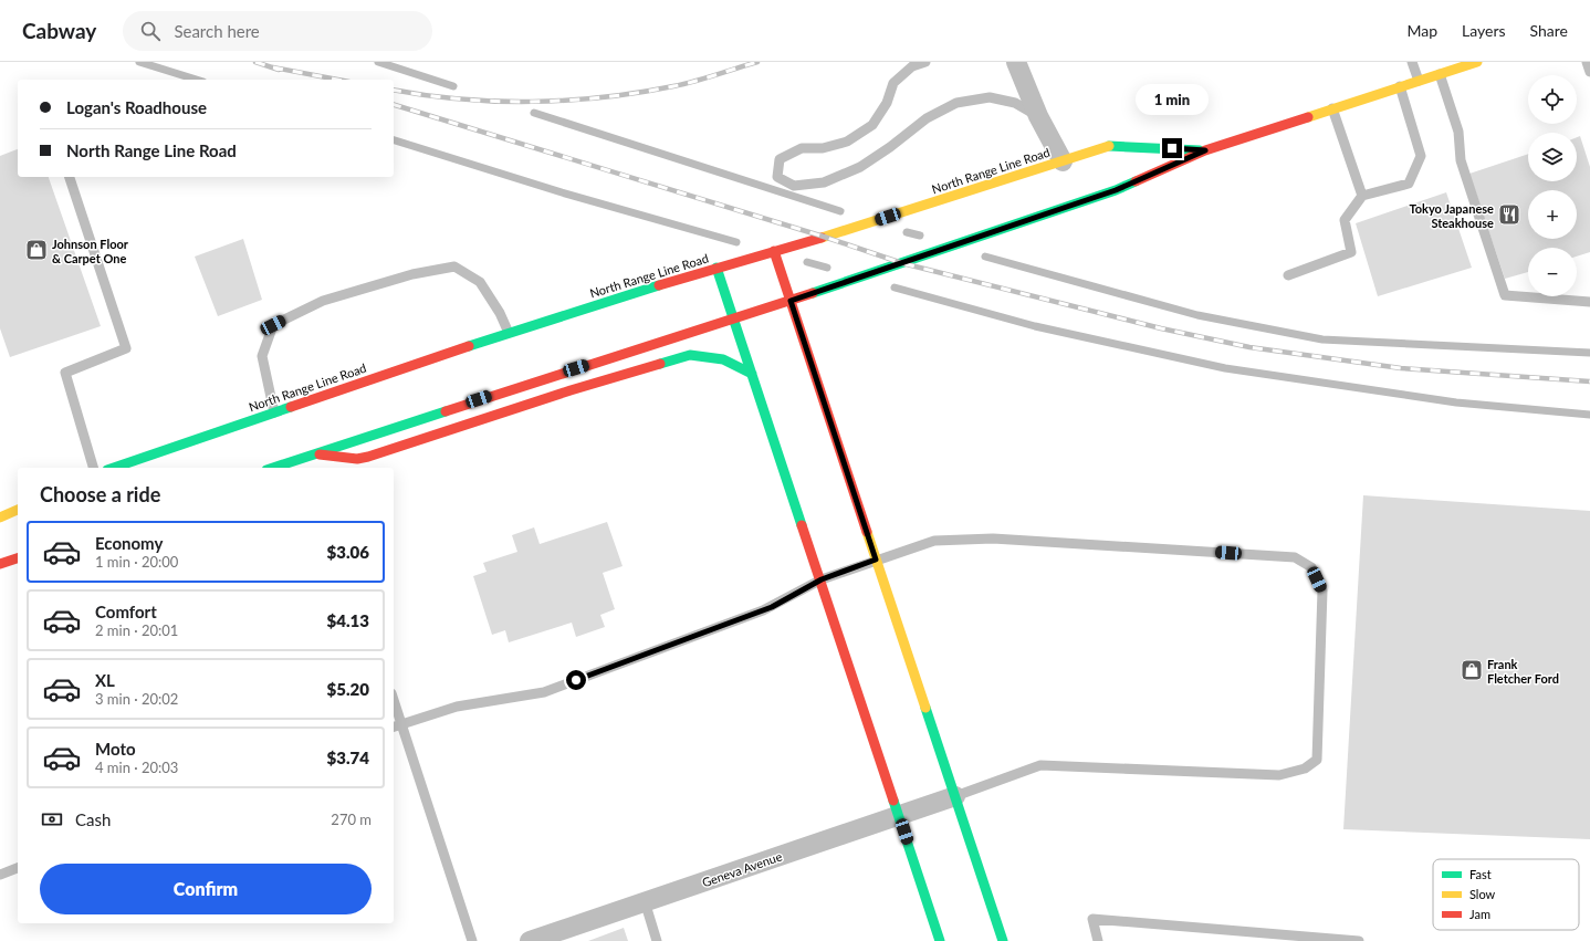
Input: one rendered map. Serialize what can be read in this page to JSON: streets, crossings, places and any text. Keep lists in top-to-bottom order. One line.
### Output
{"streets":{"main road":["North Range Line Road"],"street":["Geneva Avenue"]},"places":{"restaurant":["Tokyo Japanese Steakhouse"],"shop":["Johnson Floor & Carpet One","Frank Fletcher Ford"]},"legend":["Fast","Slow","Jam"],"page":{"header":"Cabway","search":"Search here","nav":["Map","Layers","Share"],"map_buttons":["+","−"],"banner":["Logan's Roadhouse","North Range Line Road"],"bubble":"1 min","heading":"Choose a ride","list":[{"name":"Economy","note":"1 min · 20:00","value":"$3.06"},{"name":"Comfort","note":"2 min · 20:01","value":"$4.13"},{"name":"XL","note":"3 min · 20:02","value":"$5.20"},{"name":"Moto","note":"4 min · 20:03","value":"$3.74"}],"pay":["Cash","270 m"],"buttons":"Confirm"}}
